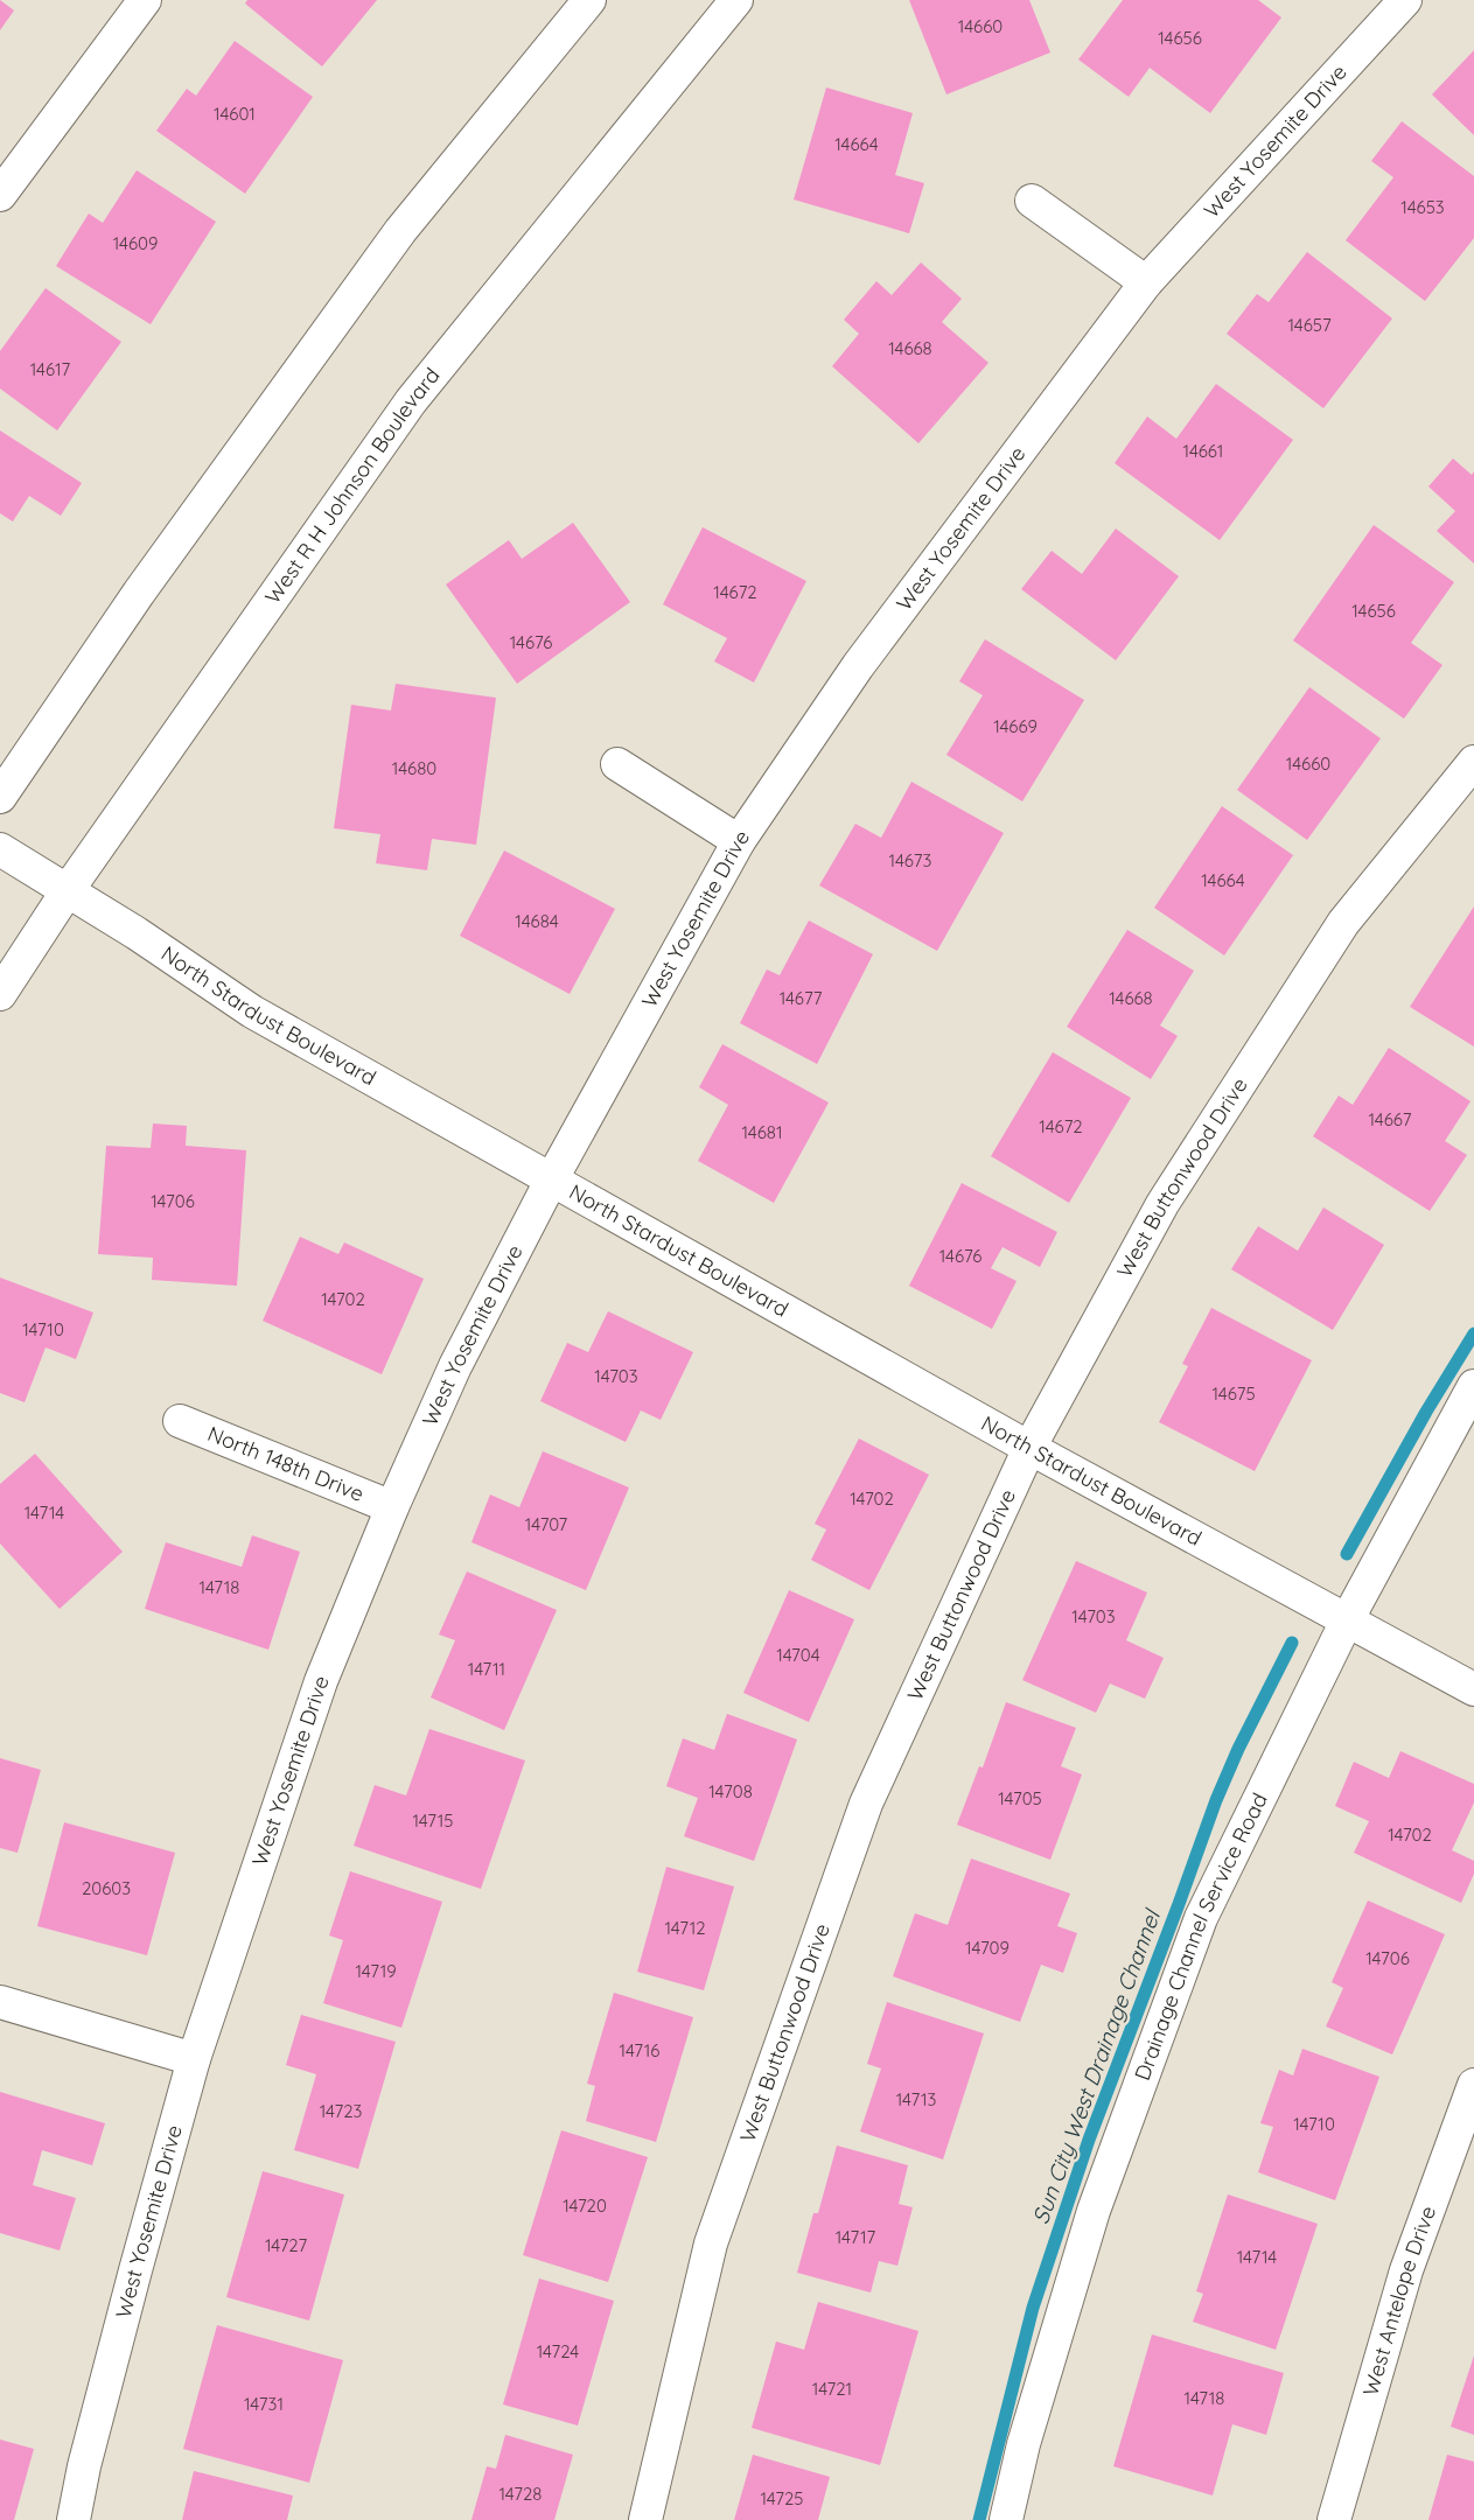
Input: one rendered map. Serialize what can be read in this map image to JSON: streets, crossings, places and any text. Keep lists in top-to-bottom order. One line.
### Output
{"streets":{"street":["West Yosemite Drive","West R H Johnson Boulevard","North Stardust Boulevard","West Buttonwood Drive","North 148th Drive","Drainage Channel Service Road","West Antelope Drive"]},"crossings":[["West Yosemite Drive","North Stardust Boulevard"],["West Yosemite Drive","North 148th Drive"],["West R H Johnson Boulevard","North Stardust Boulevard"],["North Stardust Boulevard","West Buttonwood Drive"],["North Stardust Boulevard","Drainage Channel Service Road"]],"water":["Sun City West Drainage Channel"],"house_numbers":["14660","14656","14601","14664","14653","14609","14657","14668","14617","14661","14672","14656","14676","14669","14660","14680","14673","14664","14684","14677","14668","14667","14672","14681","14706","14676","14702","14710","14703","14675","14702","14714","14707","14718","14703","14704","14711","14708","14705","14715","14702","20603","14712","14709","14706","14719","14716","14713","14723","14710","14720","14717","14727","14714","14724","14721","14718","14731","14728","14725"]}
